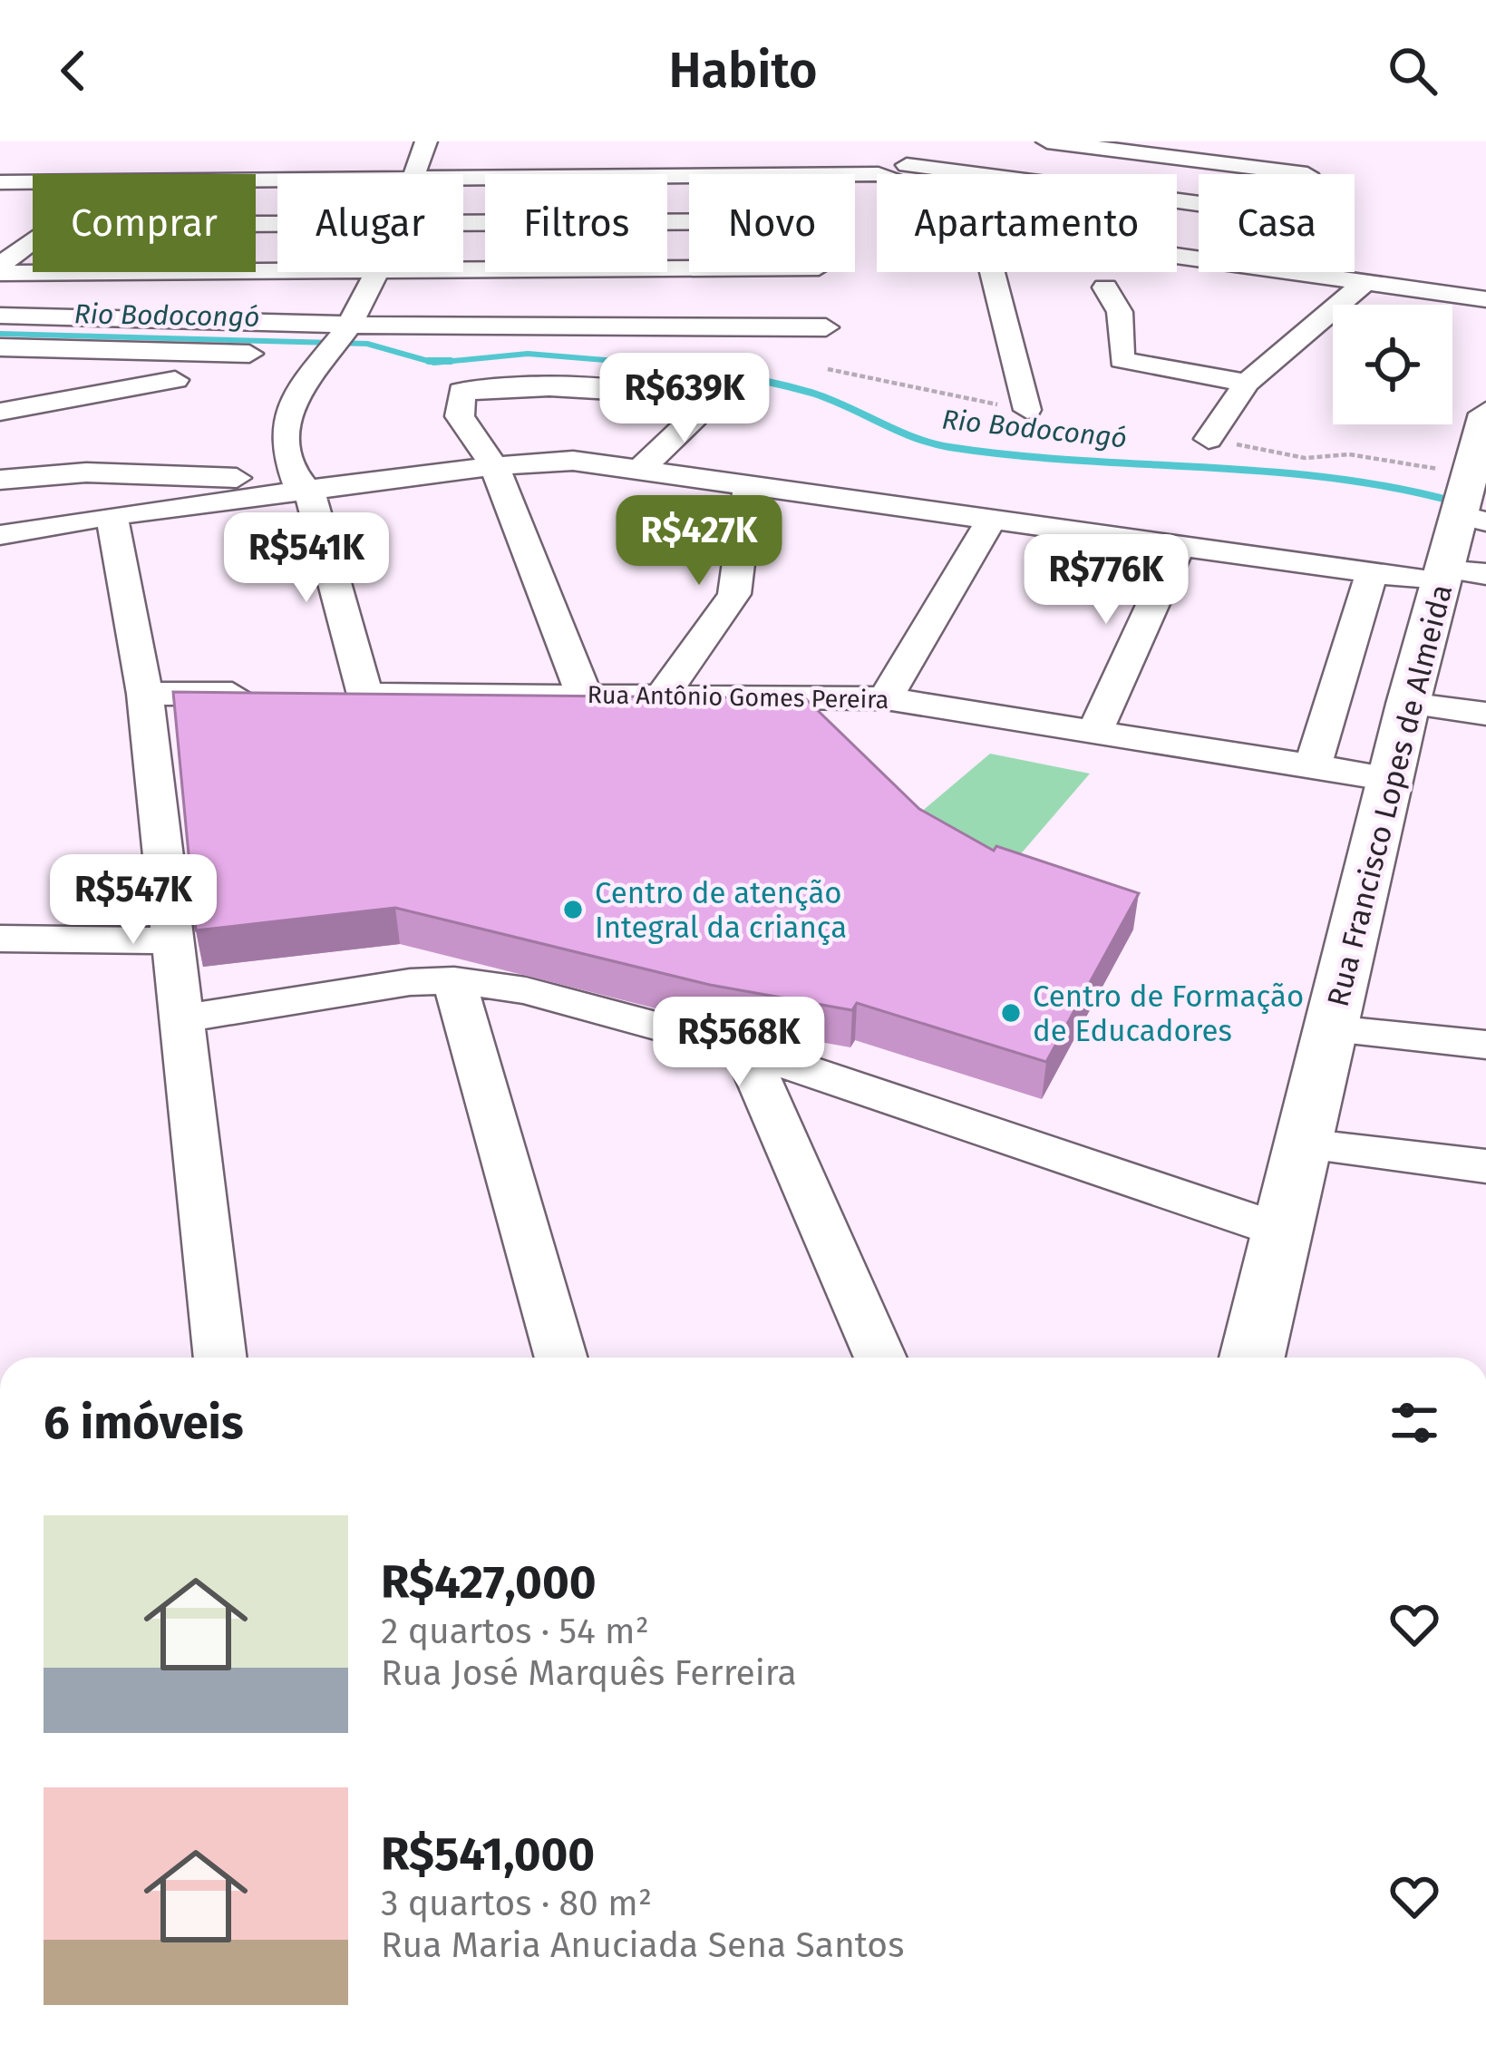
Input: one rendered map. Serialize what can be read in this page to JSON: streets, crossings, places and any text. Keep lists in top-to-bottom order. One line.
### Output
{"streets":{"main road":["Rua Francisco Lopes de Almeida"],"street":["Rua Antônio Gomes Pereira"]},"crossings":[["Rua Antônio Gomes Pereira","Rua Francisco Lopes de Almeida"]],"water":["Rio Bodocongó"],"places":["Centro de atenção Integral da criança","Centro de Formação de Educadores"],"page":{"header":"Habito","chip":["Comprar","Alugar","Filtros","Novo","Apartamento","Casa"],"price":["R$639K","R$427K","R$541K","R$776K","R$547K","R$568K"],"heading":"6 imóveis","list":[{"name":"R$427,000","note":"2 quartos · 54 m² · Rua José Marquês Ferreira"},{"name":"R$541,000","note":"3 quartos · 80 m² · Rua Maria Anuciada Sena Santos"}]}}
